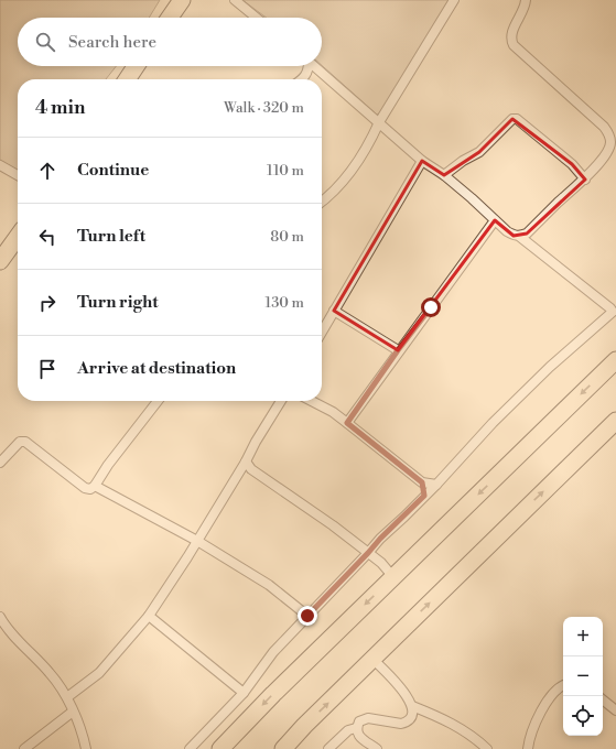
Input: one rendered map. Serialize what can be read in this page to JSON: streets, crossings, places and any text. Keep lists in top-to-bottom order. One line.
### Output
{"page":{"search":"Search here","heading":["4 min","Walk · 320 m"],"list":[["Continue","110 m"],["Turn left","80 m"],["Turn right","130 m"],"Arrive at destination"],"map_buttons":["+","−"]}}
